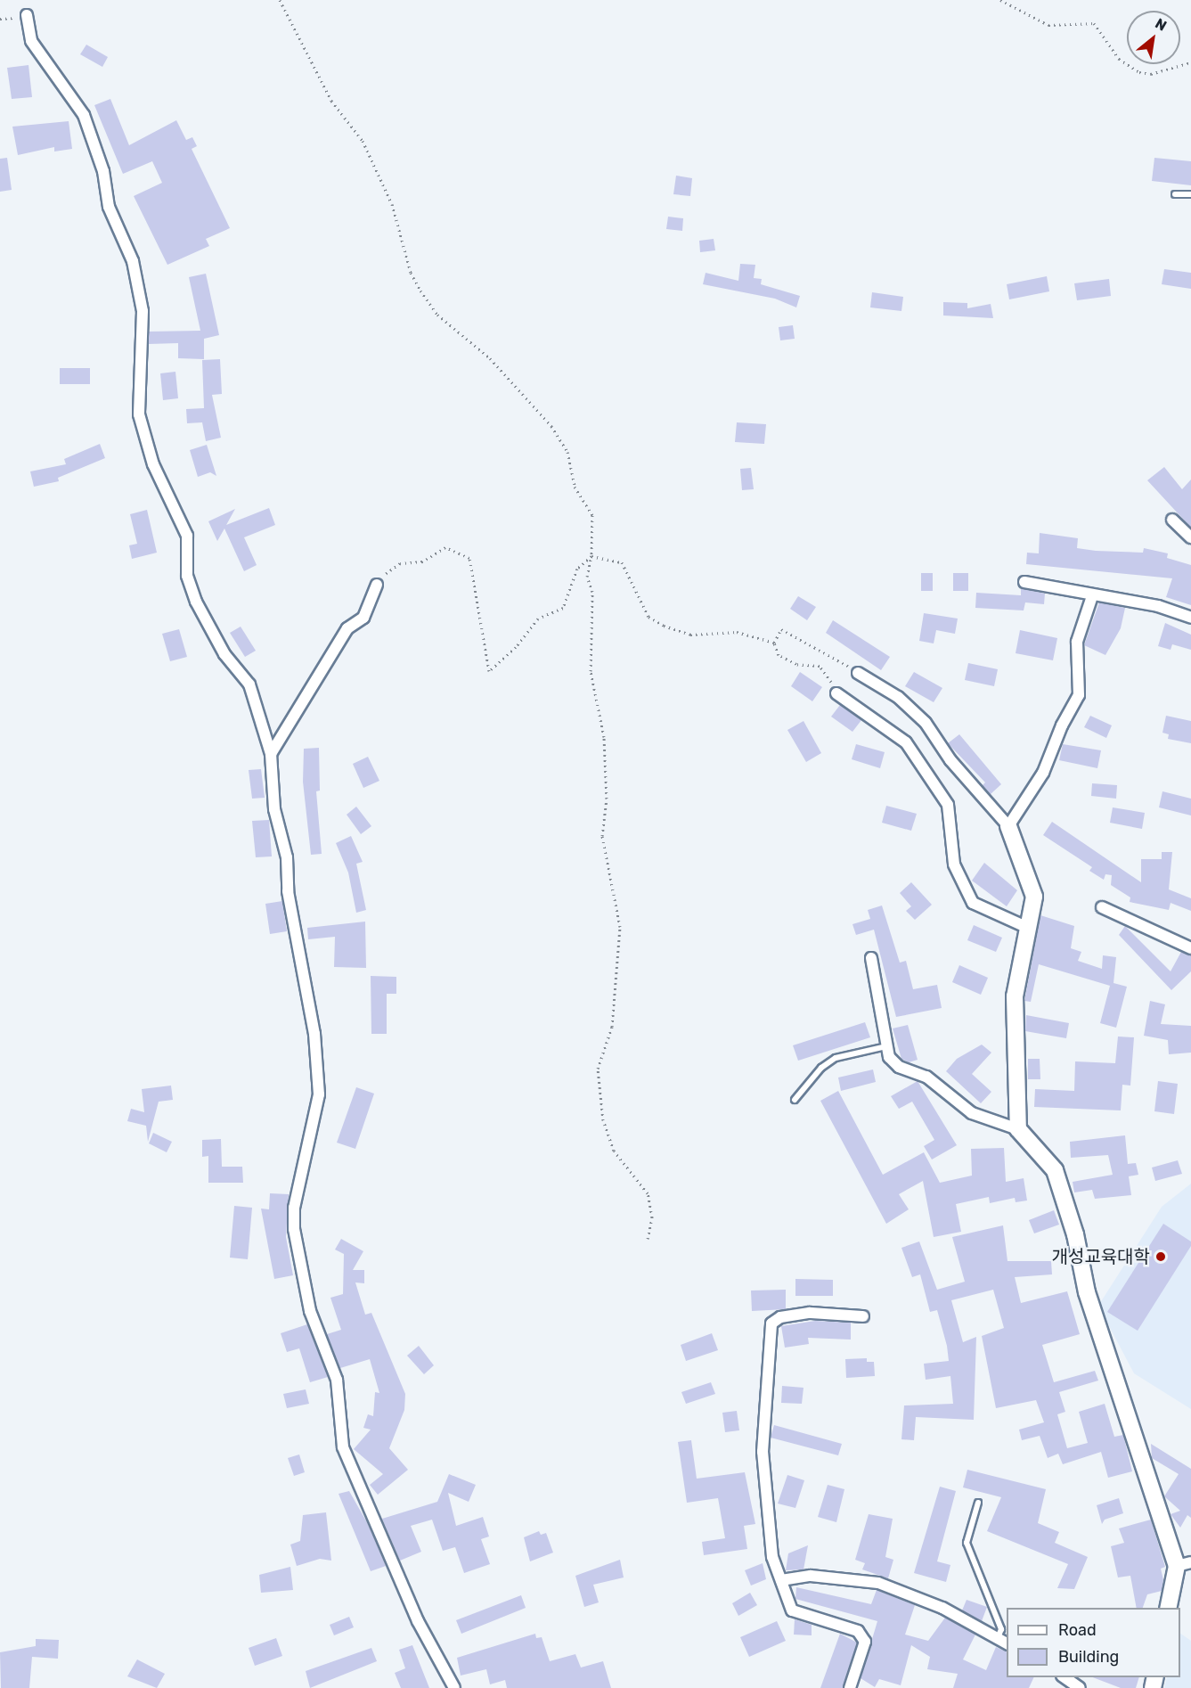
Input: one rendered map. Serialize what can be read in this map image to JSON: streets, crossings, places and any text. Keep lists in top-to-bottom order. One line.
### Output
{"places":["개성교육대학"],"legend":["Road","Building"],"north":"top right"}
